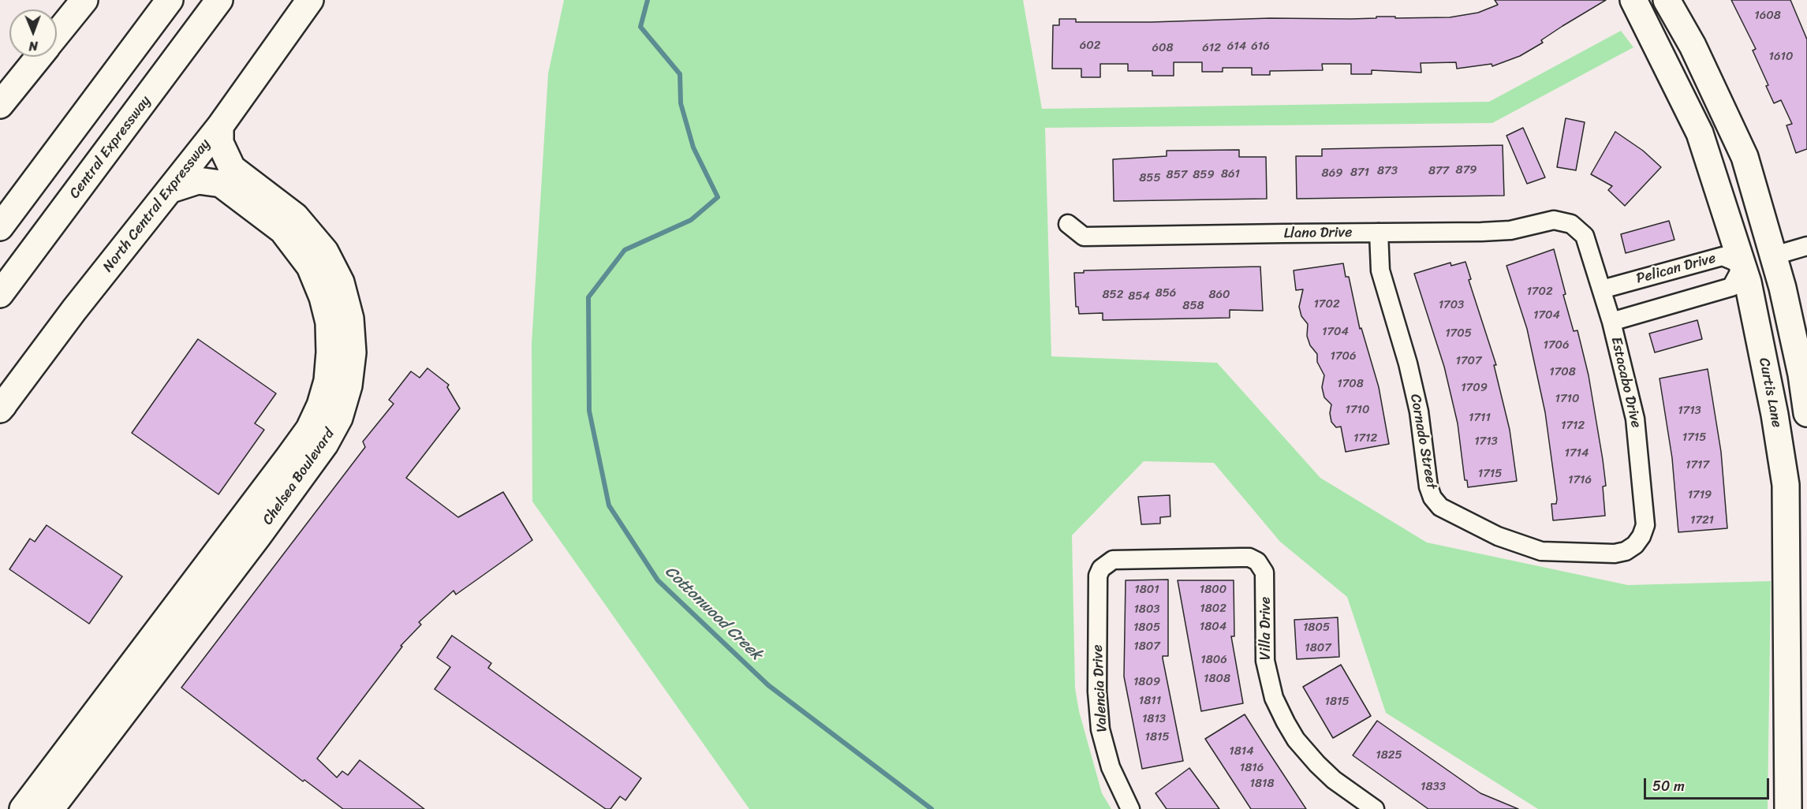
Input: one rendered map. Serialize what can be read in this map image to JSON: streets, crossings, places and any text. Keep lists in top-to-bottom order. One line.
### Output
{"streets":{"main road":["Central Expressway","North Central Expressway","Curtis Lane","Chelsea Boulevard"],"street":["Llano Drive","Pelican Drive","Estacabo Drive","Cornado Street","Villa Drive","Valencia Drive"]},"crossings":[["North Central Expressway","Chelsea Boulevard"],["Llano Drive","Estacabo Drive"],["Llano Drive","Cornado Street"],["Pelican Drive","Estacabo Drive"],["Pelican Drive","Curtis Lane"],["Estacabo Drive","Cornado Street"],["Villa Drive","Valencia Drive"]],"water":["Cottonwood Creek"],"house_numbers":["1608","602","614","616","608","612","1610","879","873","877","871","869","861","857","859","855","1702","856","852","860","854","1702","1703","858","1704","1704","1705","1706","1706","1707","1708","1708","1709","1710","1710","1713","1711","1712","1715","1712","1713","1714","1717","1715","1716","1719","1721","1801","1800","1802","1803","1804","1805","1805","1807","1807","1806","1808","1809","1811","1815","1813","1815","1814","1825","1816","1818","1833"],"scale_bar":"50 m","north":"bottom"}
